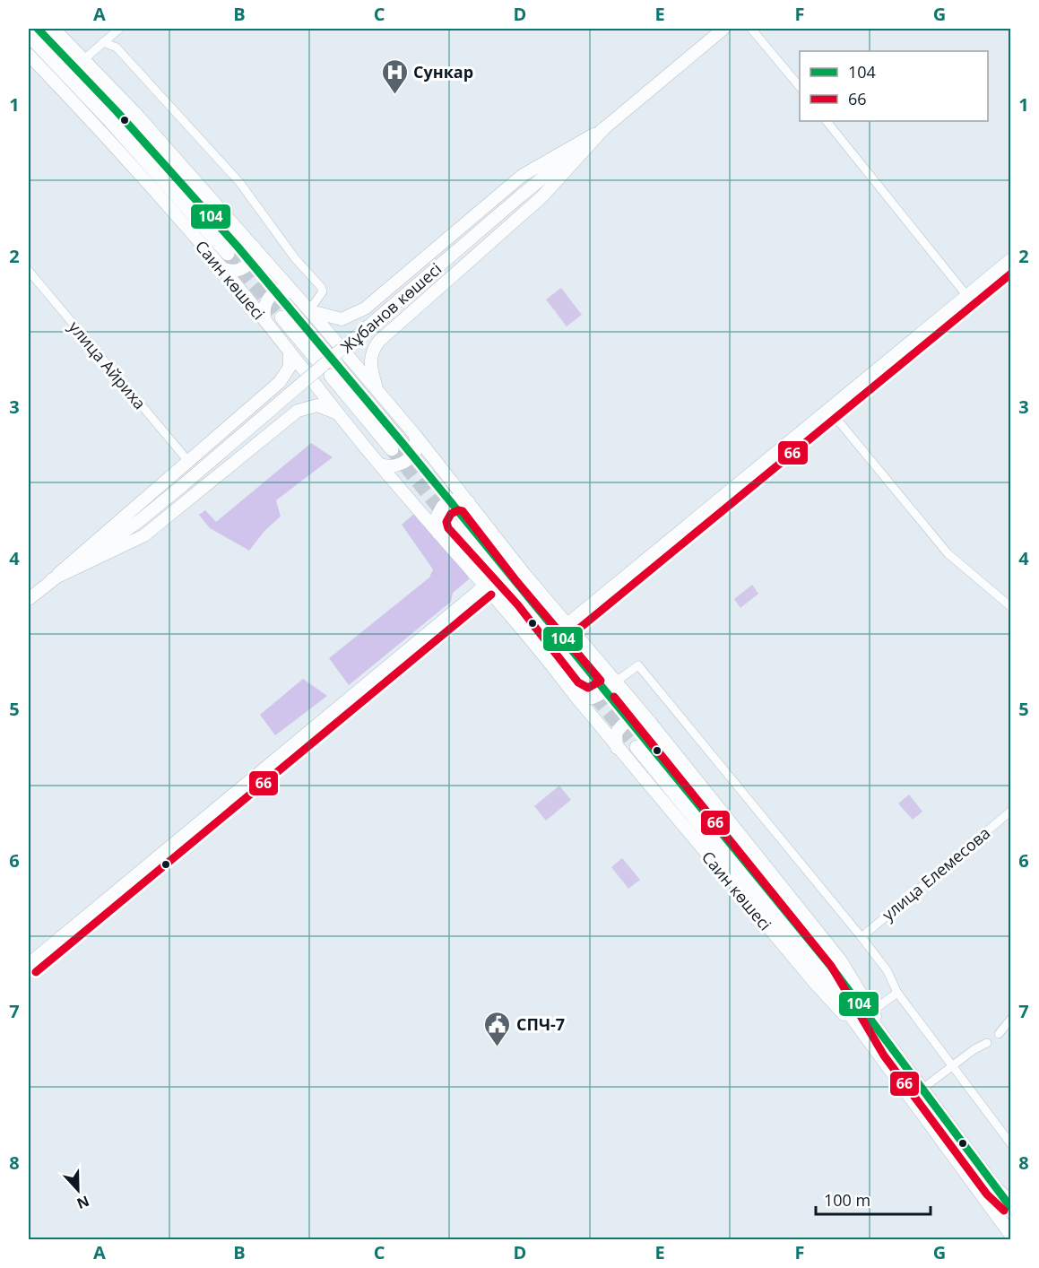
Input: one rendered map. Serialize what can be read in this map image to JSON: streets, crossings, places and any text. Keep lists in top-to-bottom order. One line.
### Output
{"streets":{"main road":["Саин көшесі","Жұбанов көшесі"],"street":["улица Айриха","улица Елемесова"]},"places":{"hospital":["Сункар"],"public building":["СПЧ-7"]},"lines":["transit line 104","transit line 66"],"legend":["104","66"],"scale_bar":"100 m","north":"bottom","grid":{"columns":["A","B","C","D","E","F","G"],"rows":["1","2","3","4","5","6","7","8"]}}
